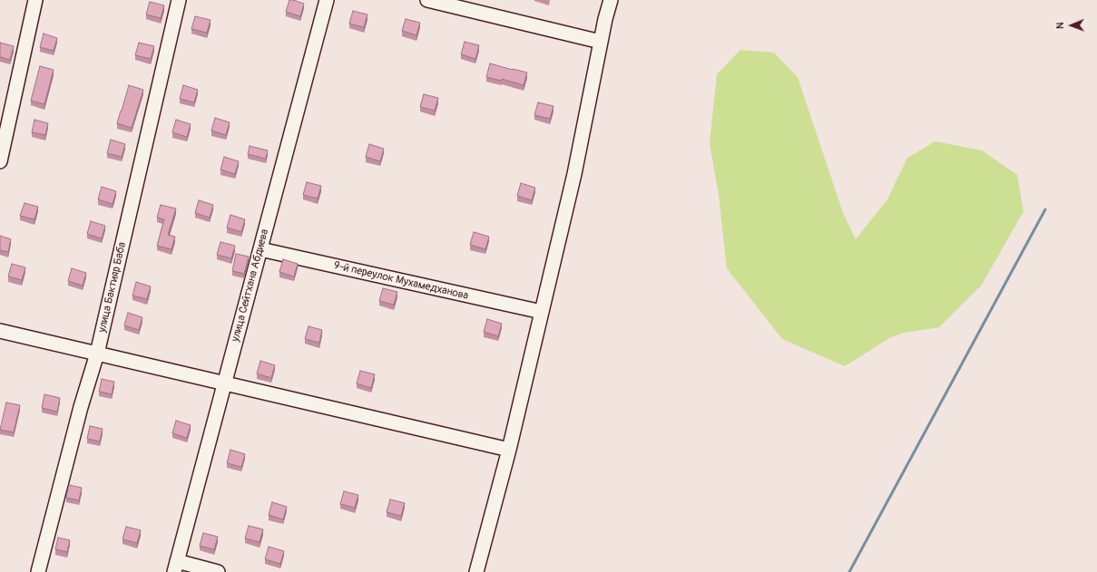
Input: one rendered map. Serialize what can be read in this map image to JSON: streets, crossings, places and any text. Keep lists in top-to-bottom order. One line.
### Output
{"streets":{"street":["9-й переулок Мухамедханова","улица Сейтхана Абдиева","улица Бактияр Баба"]},"crossings":[["9-й переулок Мухамедханова","улица Сейтхана Абдиева"]],"north":"left"}
